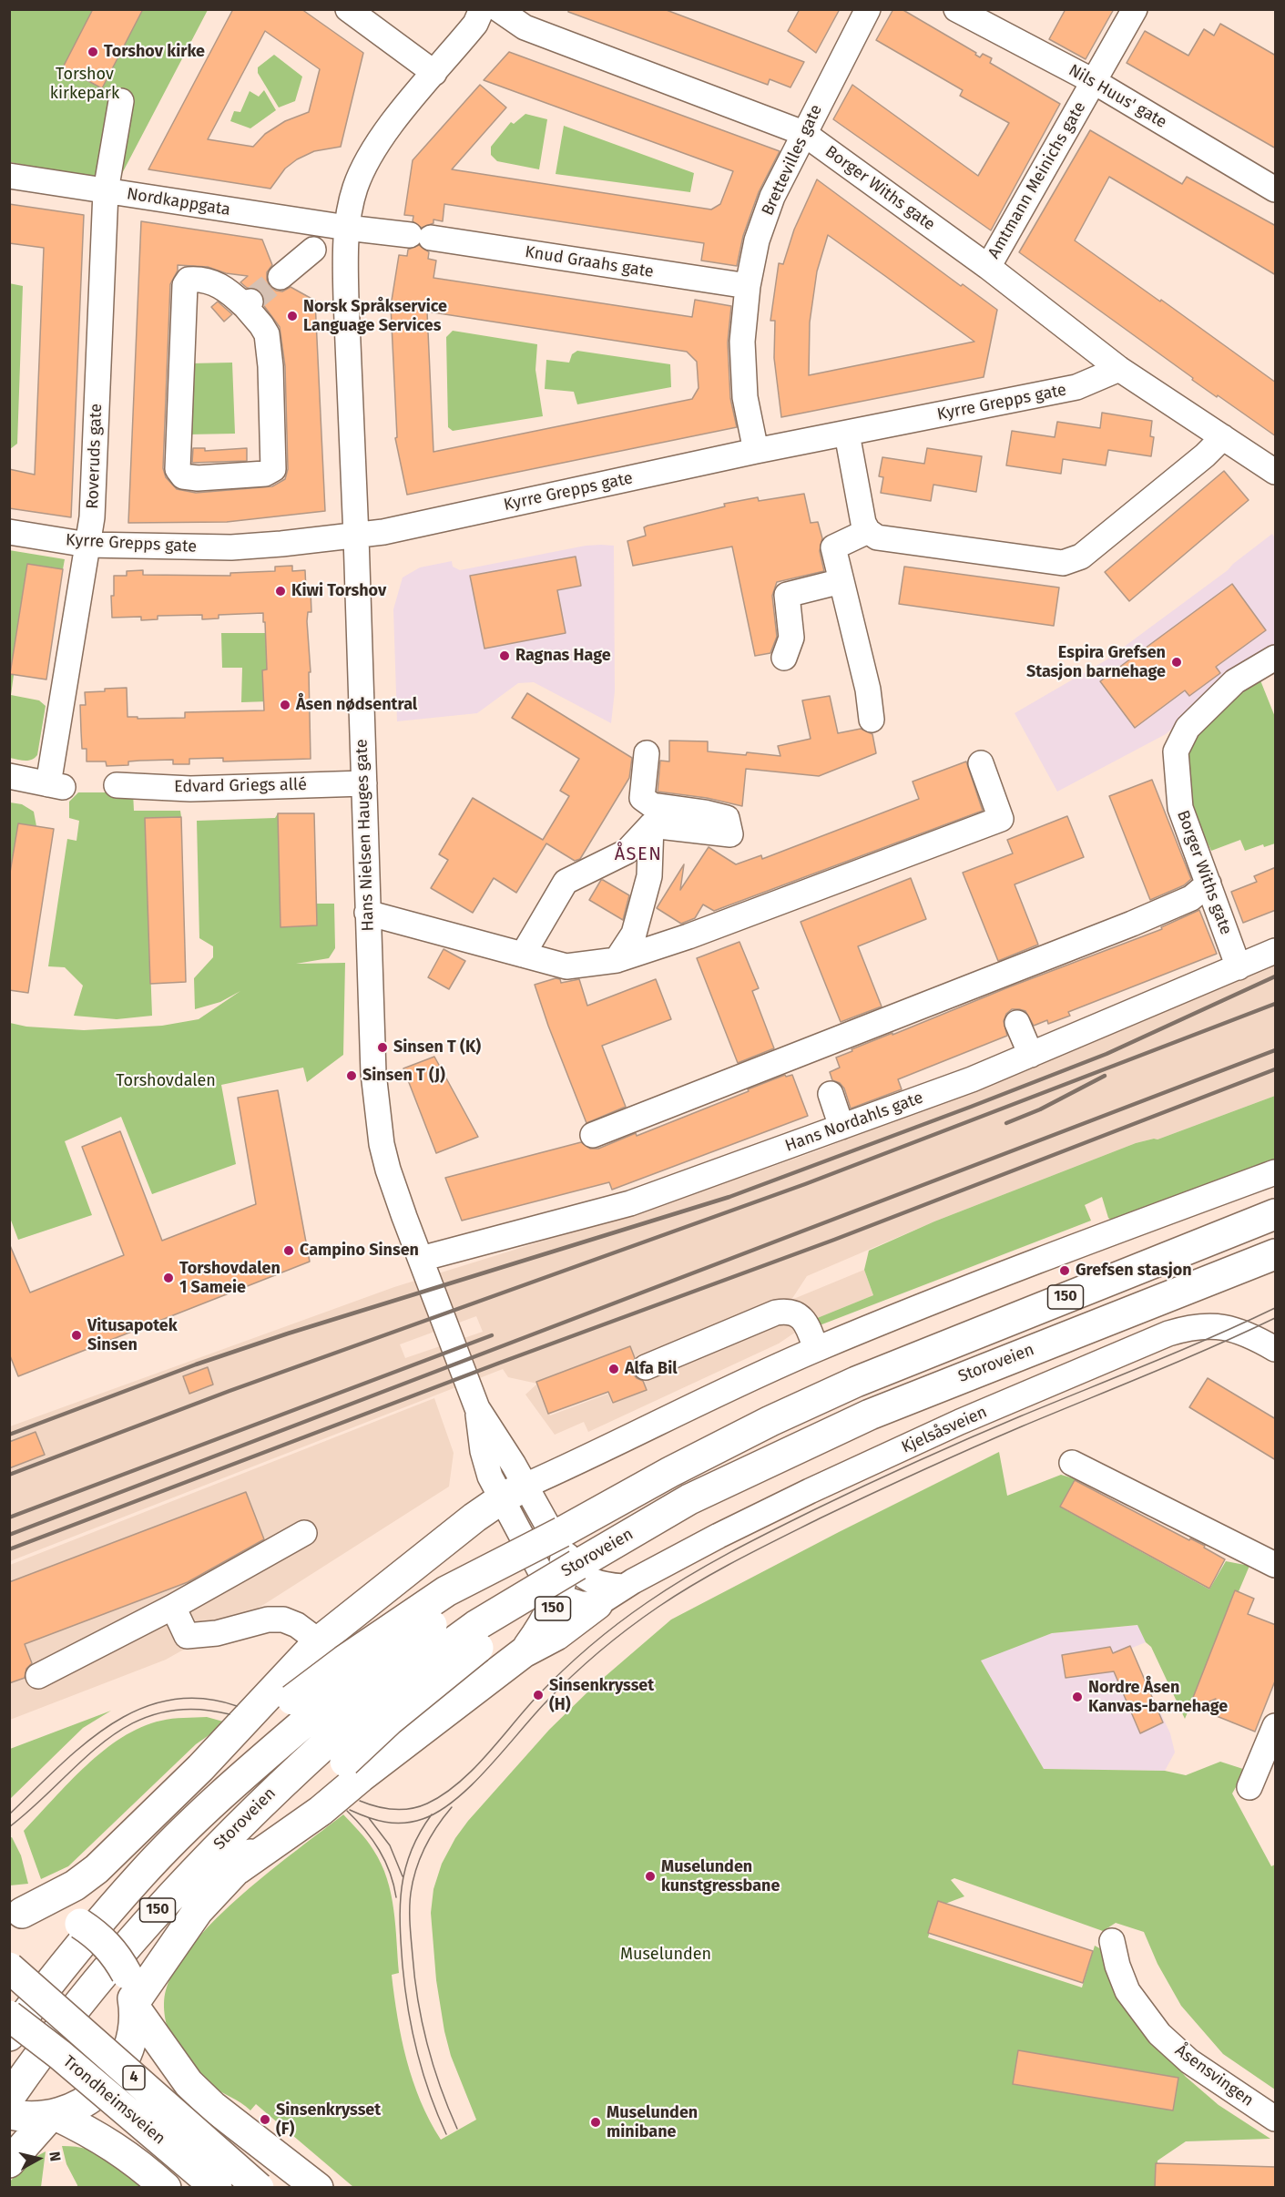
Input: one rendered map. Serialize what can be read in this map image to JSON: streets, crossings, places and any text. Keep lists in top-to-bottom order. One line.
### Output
{"streets":{"highway":["150","Storoveien","4","Trondheimsveien"],"street":["Nils Huus' gate","Brettevilles gate","Amtmann Meinichs gate","Borger Withs gate","Nordkappgata","Knud Graahs gate","Kyrre Grepps gate","Roveruds gate","Edvard Griegs allé","Hans Nielsen Hauges gate","Hans Nordahls gate","Kjelsåsveien","Åsensvingen"]},"crossings":[["Nils Huus' gate","Amtmann Meinichs gate"],["Brettevilles gate","Borger Withs gate"],["Brettevilles gate","Knud Graahs gate"],["Brettevilles gate","Kyrre Grepps gate"],["Amtmann Meinichs gate","Borger Withs gate"],["Borger Withs gate","Kyrre Grepps gate"],["Borger Withs gate","Hans Nielsen Hauges gate"],["Borger Withs gate","Hans Nordahls gate"],["Nordkappgata","Knud Graahs gate"],["Nordkappgata","Roveruds gate"],["Nordkappgata","Hans Nielsen Hauges gate"],["Knud Graahs gate","Hans Nielsen Hauges gate"],["Kyrre Grepps gate","Roveruds gate"],["Kyrre Grepps gate","Hans Nielsen Hauges gate"],["Edvard Griegs allé","Hans Nielsen Hauges gate"],["Hans Nielsen Hauges gate","Hans Nordahls gate"],["Hans Nielsen Hauges gate","150"],["Hans Nielsen Hauges gate","Storoveien"],["Hans Nielsen Hauges gate","Kjelsåsveien"],["150","Storoveien"]],"districts":["ÅSEN"],"parks":["Torshov kirkepark","Torshovdalen","Muselunden"],"places":["Torshov kirke","Norsk Språkservice Language Services","Kiwi Torshov","Ragnas Hage","Espira Grefsen Stasjon barnehage","Åsen nødsentral","Sinsen T (K)","Sinsen T (J)","Campino Sinsen","Grefsen stasjon","Torshovdalen 1 Sameie","Vitusapotek Sinsen","Alfa Bil","Sinsenkrysset (H)","Nordre Åsen Kanvas-barnehage","Muselunden kunstgressbane","Sinsenkrysset (F)","Muselunden minibane"],"north":"right"}
